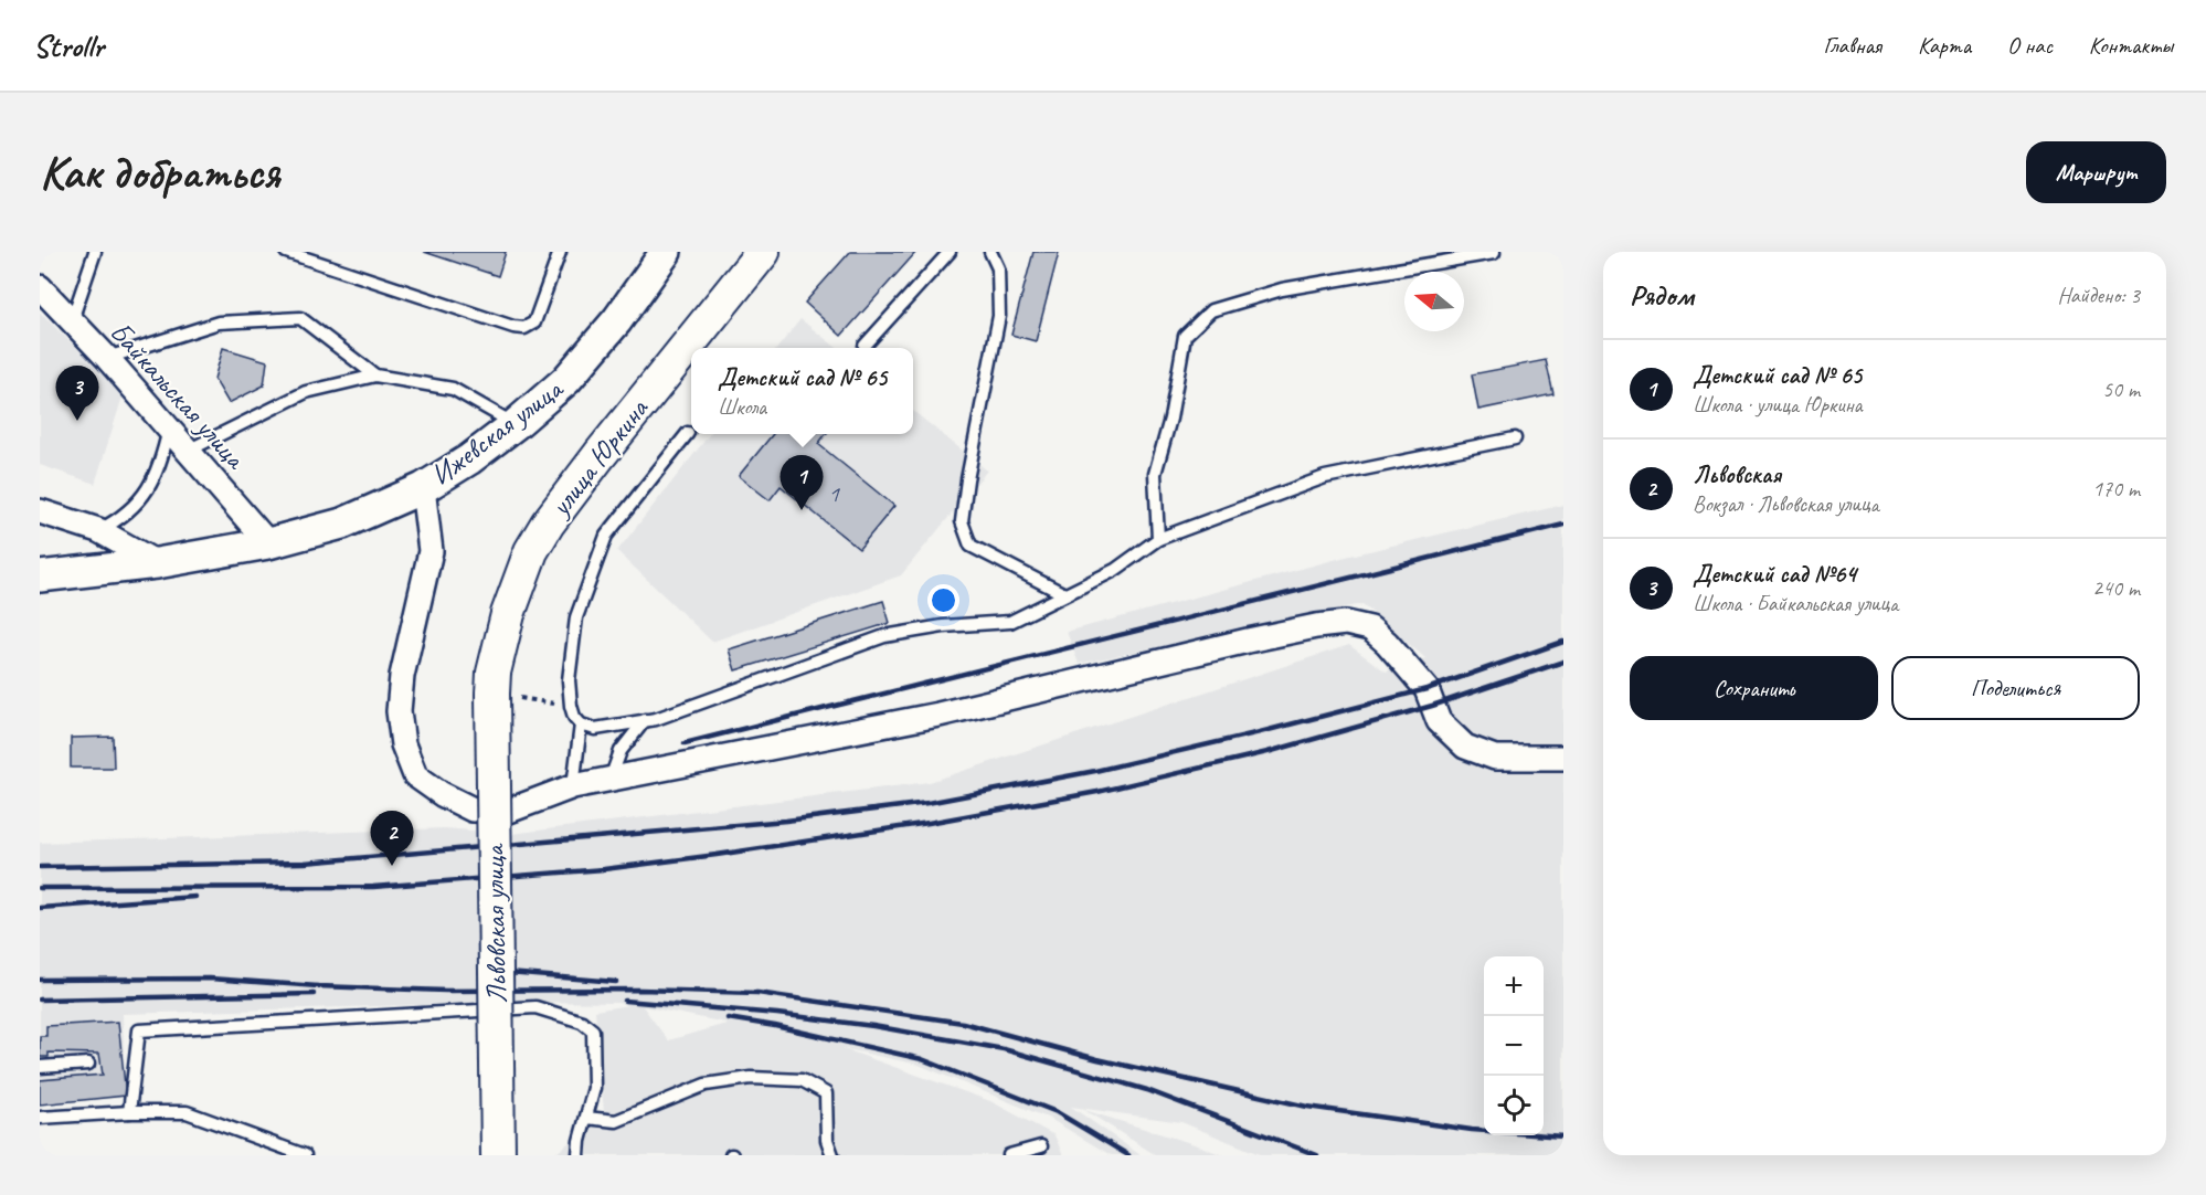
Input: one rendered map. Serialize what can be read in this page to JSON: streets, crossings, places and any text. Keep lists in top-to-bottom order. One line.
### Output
{"streets":{"main road":["улица Юркина","Львовская улица"],"street":["Байкальская улица","Ижевская улица"]},"crossings":[["Байкальская улица","Ижевская улица"],["улица Юркина","Львовская улица"]],"house_numbers":["1"],"north":"left","page":{"header":"Strollr","nav":["Главная","Карта","О нас","Контакты"],"buttons":["Маршрут",["Сохранить","Поделиться"]],"title":"Как добраться","heading":["Рядом","Найдено: 3"],"list":[{"mark":"1","name":"Детский сад № 65","note":"Школа · улица Юркина","value":"50 m"},{"mark":"2","name":"Львовская","note":"Вокзал · Львовская улица","value":"170 m"},{"mark":"3","name":"Детский сад №64","note":"Школа · Байкальская улица","value":"240 m"}],"popup":["Детский сад № 65","Школа"],"pins":["3","1","2"],"map_buttons":["+","−"]}}
